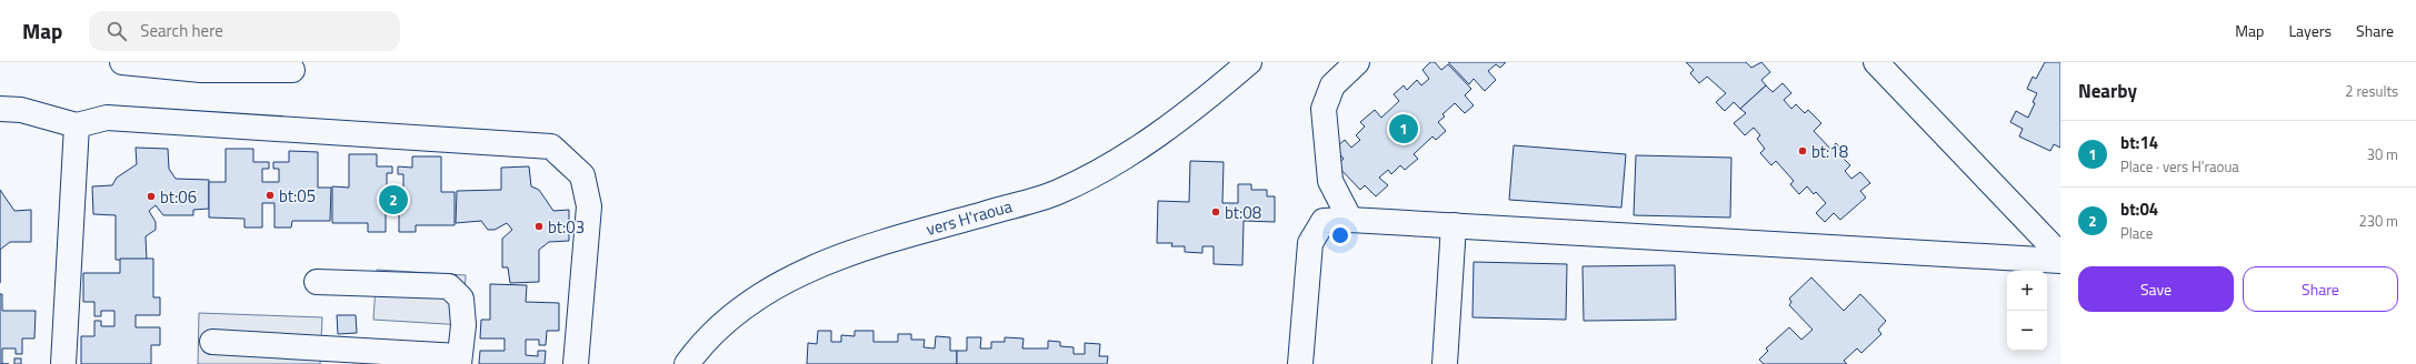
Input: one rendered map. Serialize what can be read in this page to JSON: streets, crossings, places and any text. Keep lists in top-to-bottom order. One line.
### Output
{"streets":{"street":["vers H'raoua"]},"places":["bt:18","bt:05","bt:06","bt:08","bt:03"],"page":{"header":"Map","search":"Search here","nav":["Map","Layers","Share"],"heading":["Nearby","2 results"],"pins":["1","2"],"list":[{"mark":"1","name":"bt:14","note":"Place · vers H'raoua","value":"30 m"},{"mark":"2","name":"bt:04","note":"Place","value":"230 m"}],"buttons":["Save","Share"],"map_buttons":["+","−"]}}
